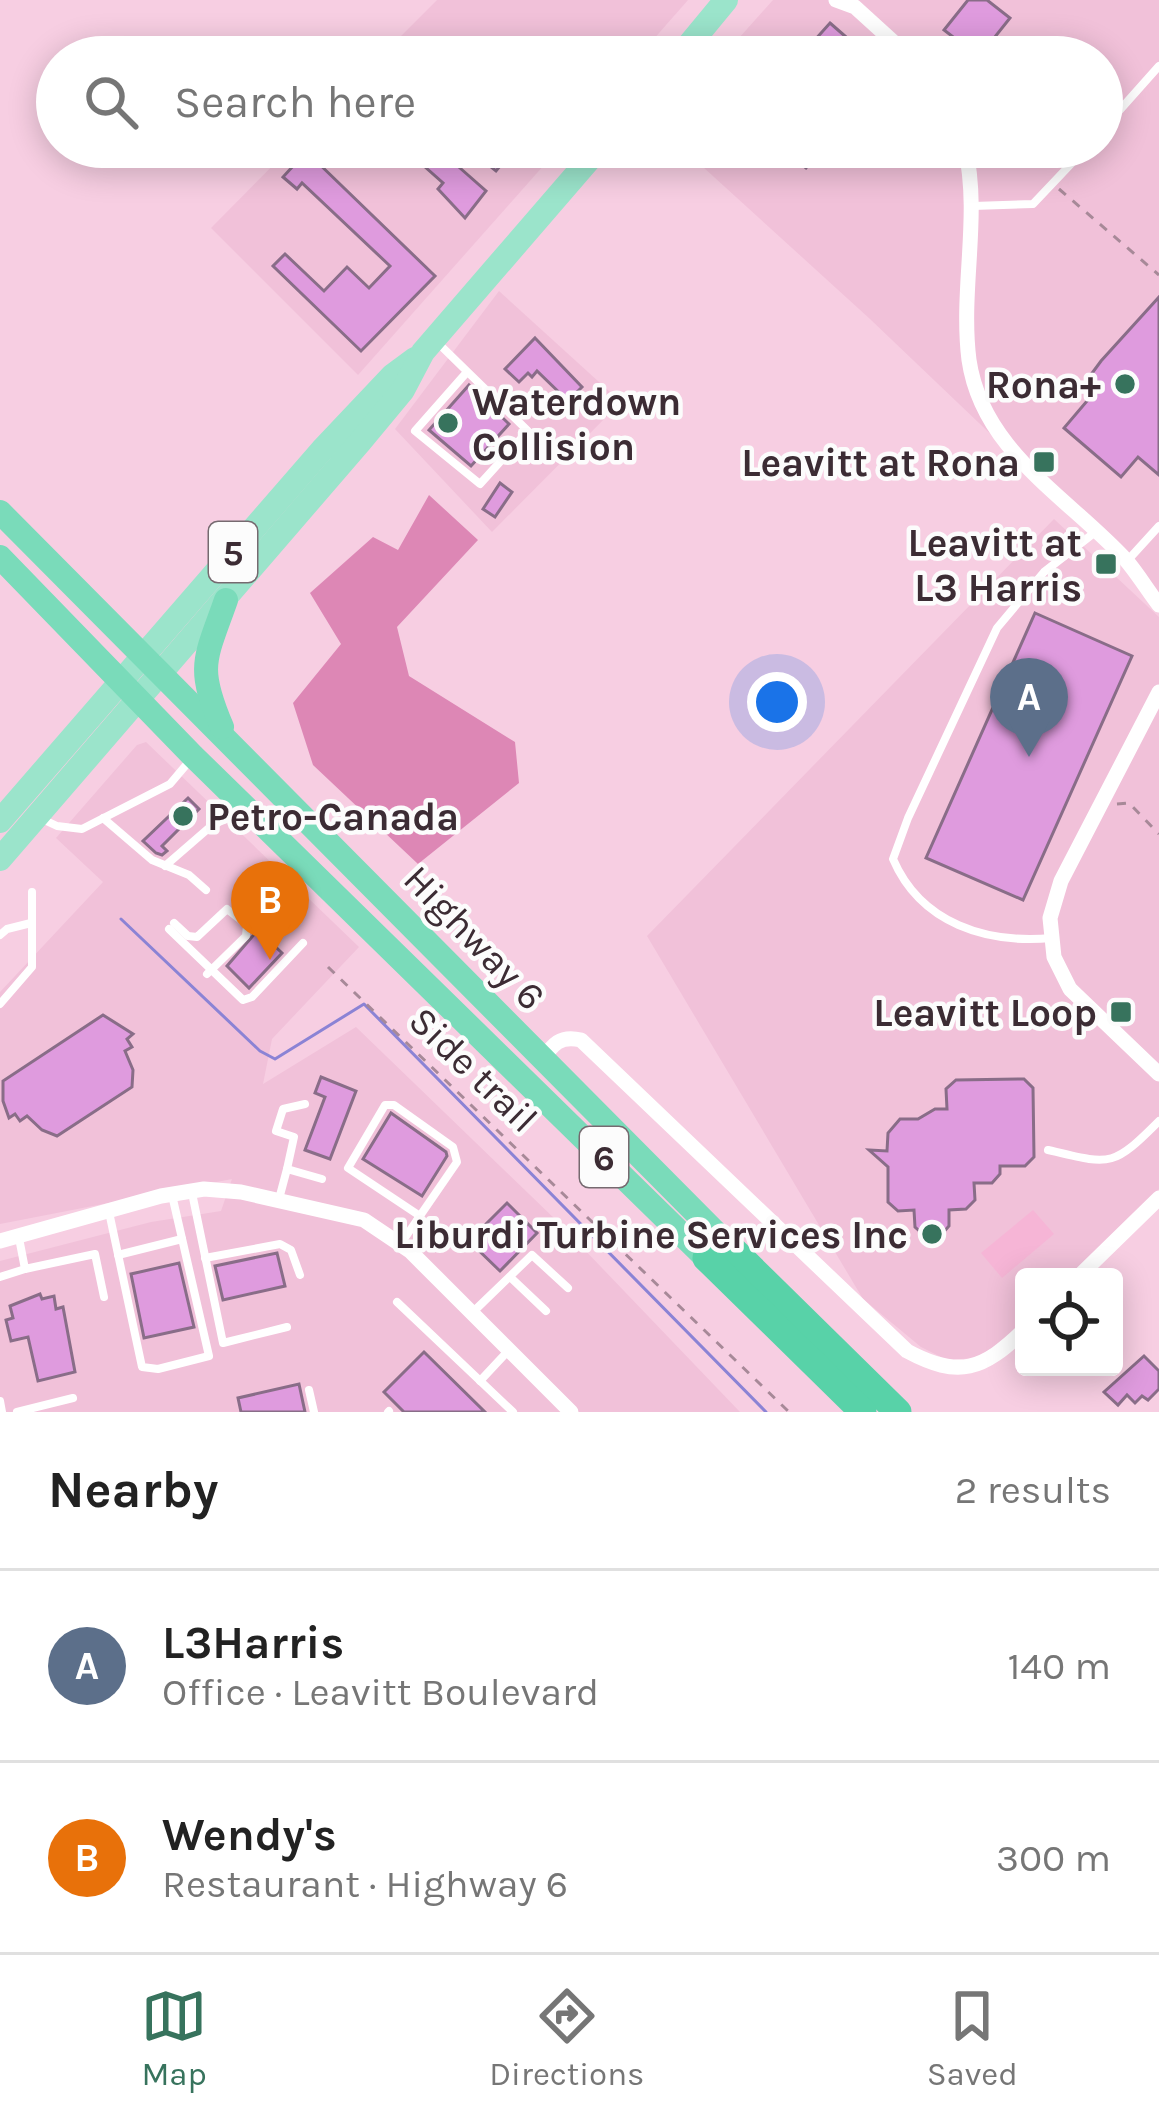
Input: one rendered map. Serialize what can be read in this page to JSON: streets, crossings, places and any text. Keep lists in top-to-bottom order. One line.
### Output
{"streets":{"highway":["Highway 6","6"],"main road":["5"],"path":["Side trail"]},"crossings":[["5","Highway 6"]],"places":{"other":["Rona+","Waterdown Collision","Petro-Canada","Liburdi Turbine Services Inc"],"transit":["Leavitt at Rona","Leavitt at L3 Harris","Leavitt Loop"]},"page":{"search":"Search here","pins":["A","B"],"heading":["Nearby","2 results"],"list":[{"mark":"A","name":"L3Harris","note":"Office · Leavitt Boulevard","value":"140 m"},{"mark":"B","name":"Wendy's","note":"Restaurant · Highway 6","value":"300 m"}],"nav":["Map","Directions","Saved"]}}
